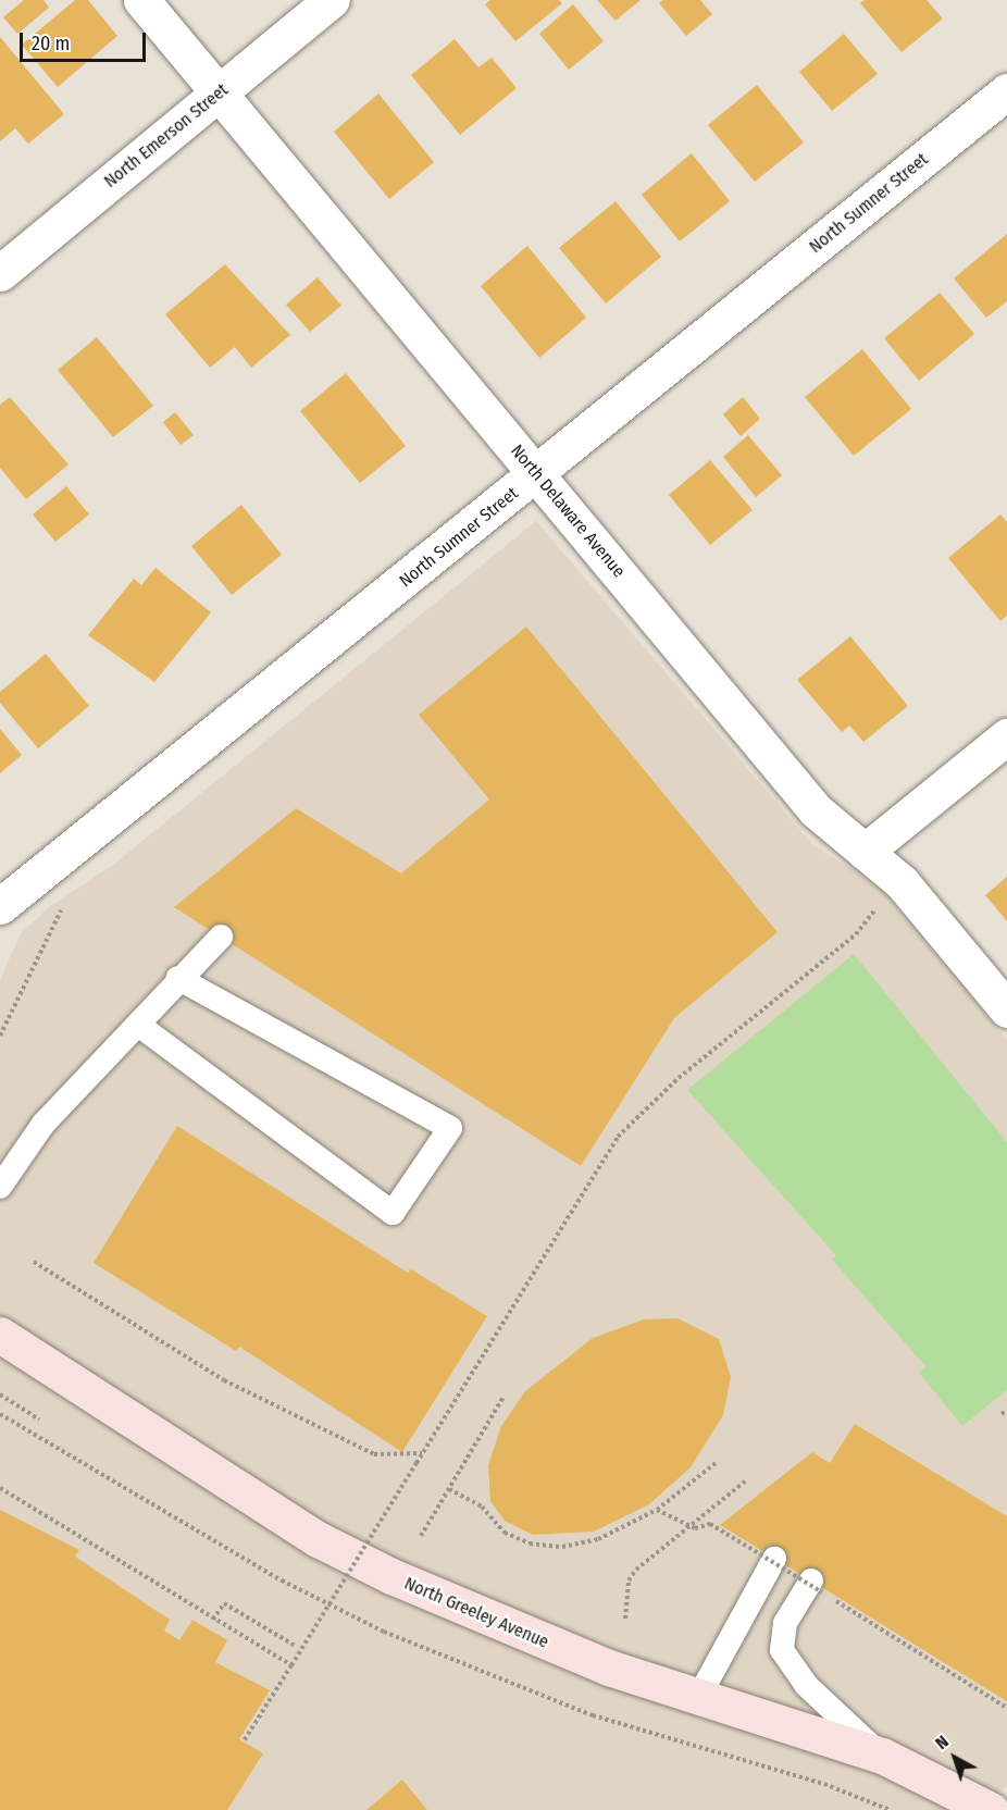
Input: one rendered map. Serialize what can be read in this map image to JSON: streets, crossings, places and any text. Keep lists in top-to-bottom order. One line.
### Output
{"streets":{"main road":["North Greeley Avenue"],"street":["North Emerson Street","North Sumner Street","North Delaware Avenue"]},"crossings":[["North Emerson Street","North Delaware Avenue"],["North Sumner Street","North Delaware Avenue"]],"scale_bar":"20 m","north":"top left"}
